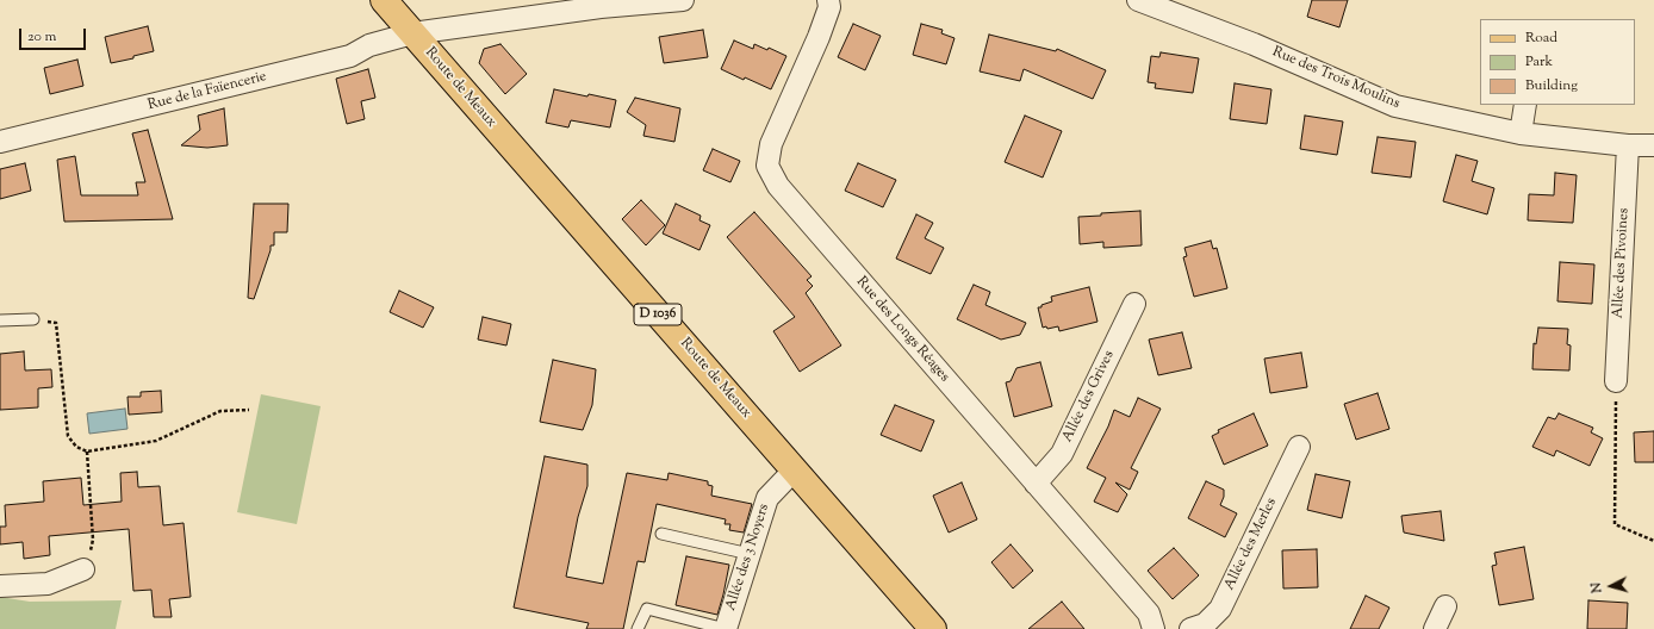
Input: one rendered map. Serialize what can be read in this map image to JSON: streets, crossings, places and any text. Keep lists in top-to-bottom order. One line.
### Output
{"streets":{"main road":["Route de Meaux","D 1036"],"street":["Rue des Trois Moulins","Rue de la Faïencerie","Allée des Pivoines","Rue des Longs Réages","Allée des Grives","Allée des Merles","Allée des 3 Noyers"]},"crossings":[["Rue des Trois Moulins","Allée des Pivoines"],["Route de Meaux","Rue de la Faïencerie"],["Route de Meaux","Allée des 3 Noyers"],["Rue des Longs Réages","Allée des Grives"]],"legend":["Road","Park","Building"],"scale_bar":"20 m","north":"left"}
